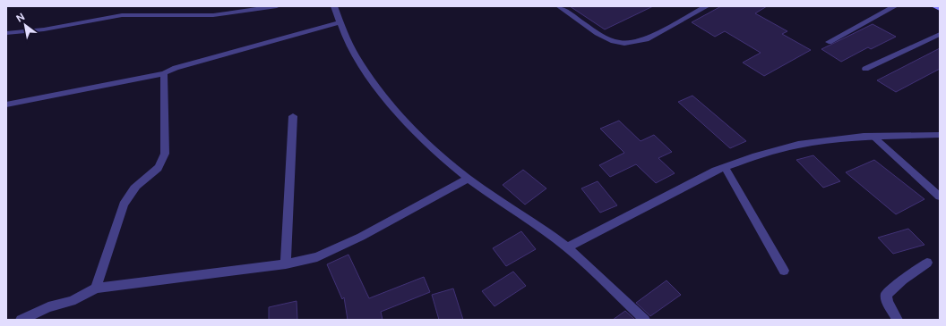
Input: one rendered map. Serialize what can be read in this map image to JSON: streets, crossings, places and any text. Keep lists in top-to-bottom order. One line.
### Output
{"north":"top left"}
